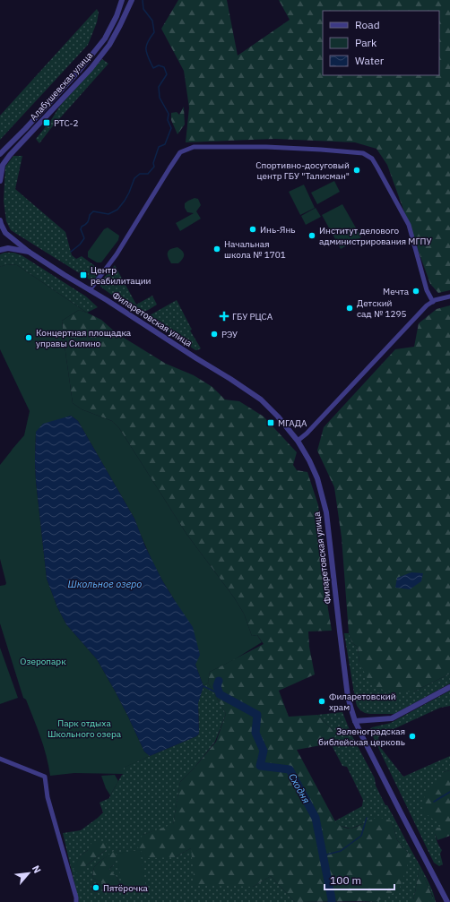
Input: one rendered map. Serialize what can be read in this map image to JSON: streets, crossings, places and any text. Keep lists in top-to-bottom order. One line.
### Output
{"streets":{"street":["Алабушевская улица","Филаретовская улица"]},"water":["Школьное озеро","Сходня"],"parks":["Озеропарк","Парк отдыха Школьного озера"],"places":{"transit":["РТС-2","Центр реабилитации","МГАДА"],"other":["Спортивно-досуговый центр ГБУ \"Талисман\"","Инь-Янь","Институт делового администрирования МГПУ","Начальная школа № 1701","Мечта","Детский сад № 1295","РЭУ","Концертная площадка управы Силино","Филаретовский храм","Зеленоградская библейская церковь","Пятёрочка"],"health":["ГБУ РЦСА"]},"legend":["Road","Park","Water"],"scale_bar":"100 m","north":"top right"}
